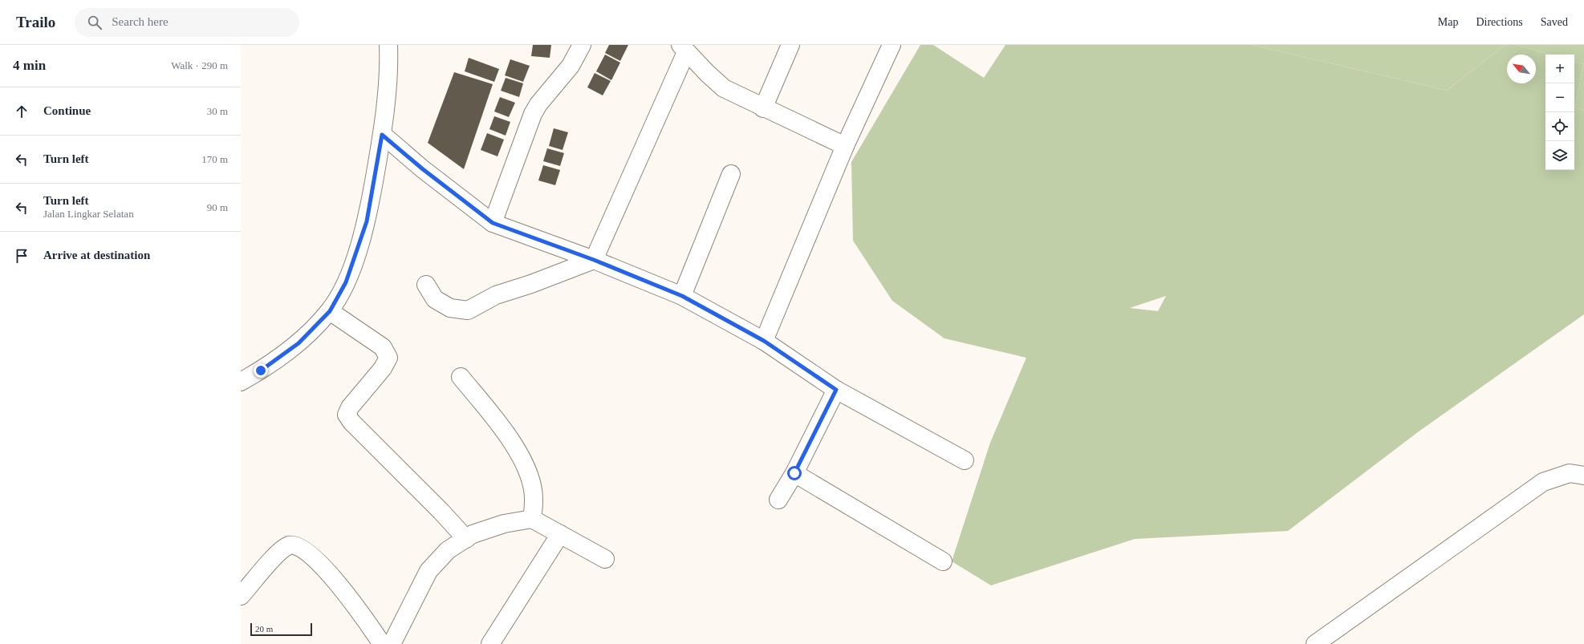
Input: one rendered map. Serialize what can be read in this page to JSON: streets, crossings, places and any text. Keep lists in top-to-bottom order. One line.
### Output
{"scale_bar":"20 m","north":"top left","page":{"header":"Trailo","search":"Search here","nav":["Map","Directions","Saved"],"heading":["4 min","Walk · 290 m"],"map_buttons":["+","−"],"list":[["Continue","30 m"],["Turn left","170 m"],["Turn left","Jalan Lingkar Selatan","90 m"],"Arrive at destination"],"scale":"20 m"}}
